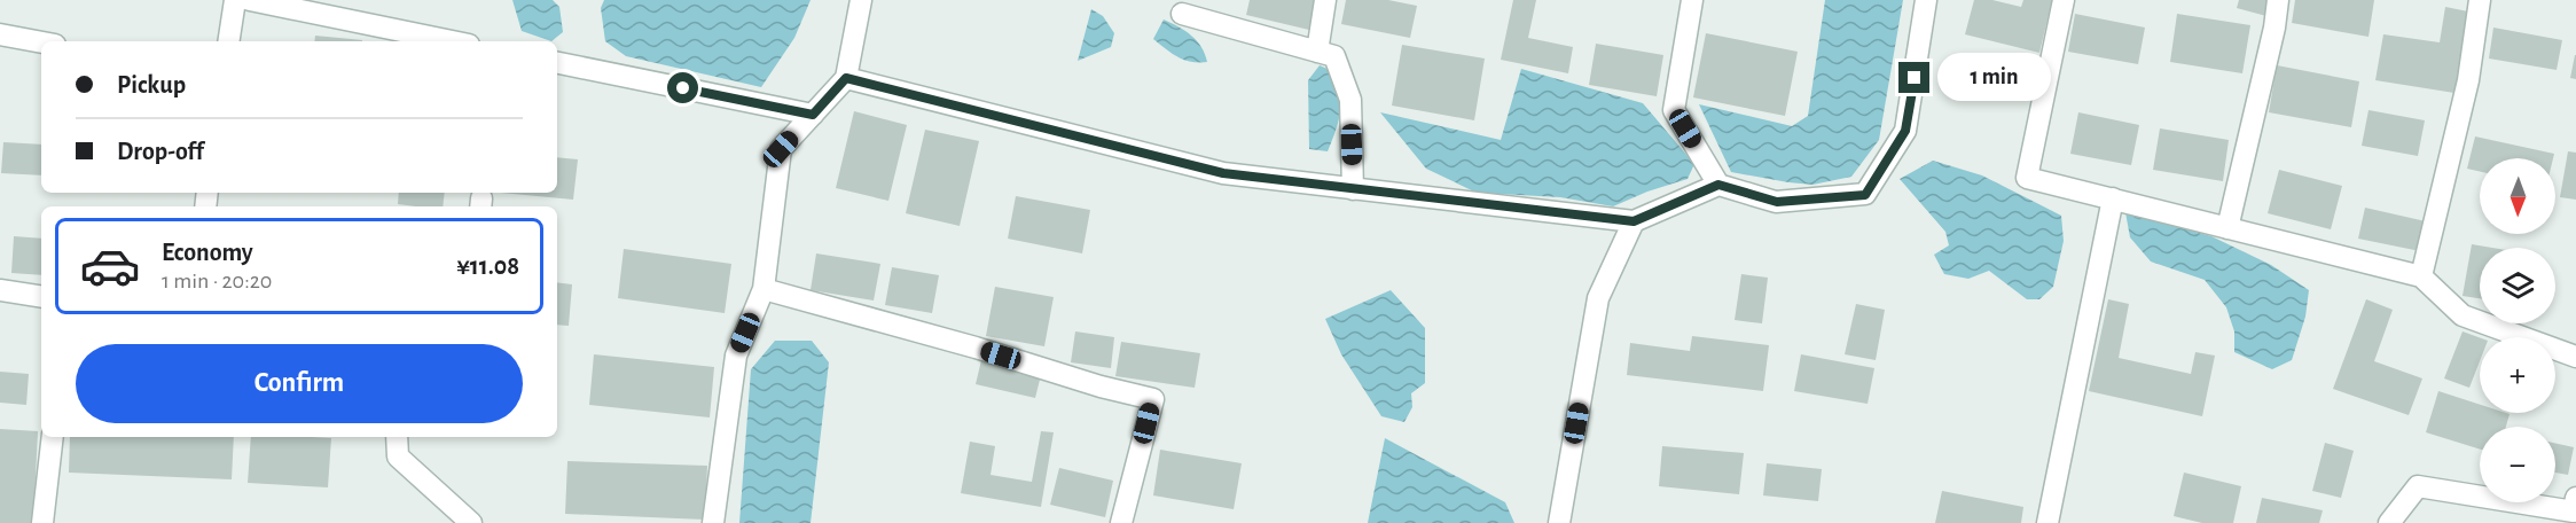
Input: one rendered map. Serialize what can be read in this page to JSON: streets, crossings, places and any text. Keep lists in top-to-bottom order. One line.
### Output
{"north":"bottom","page":{"banner":["Pickup","Drop-off"],"bubble":"1 min","map_buttons":["+","−"],"list":[{"name":"Economy","note":"1 min · 20:20","value":"¥11.08"}],"buttons":"Confirm"}}
